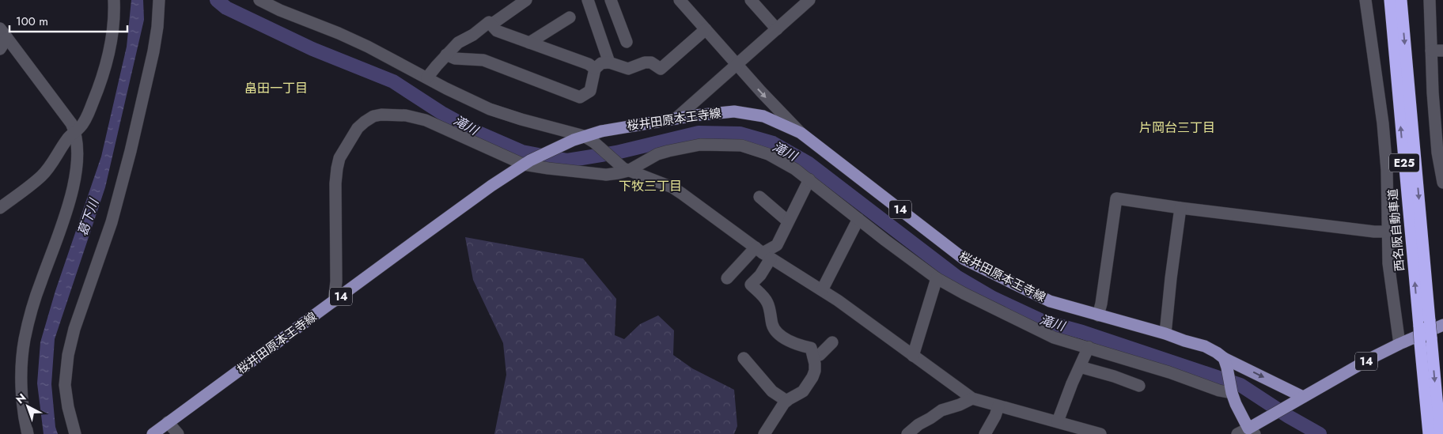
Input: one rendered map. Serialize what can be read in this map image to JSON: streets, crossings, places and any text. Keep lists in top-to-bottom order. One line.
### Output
{"streets":{"highway":["E25","西名阪自動車道"],"main road":["桜井田原本王寺線","14"]},"crossings":[["桜井田原本王寺線","14"]],"districts":["畠田一丁目","片岡台三丁目","下牧三丁目"],"water":["滝川","葛下川"],"scale_bar":"100 m","north":"top left"}
